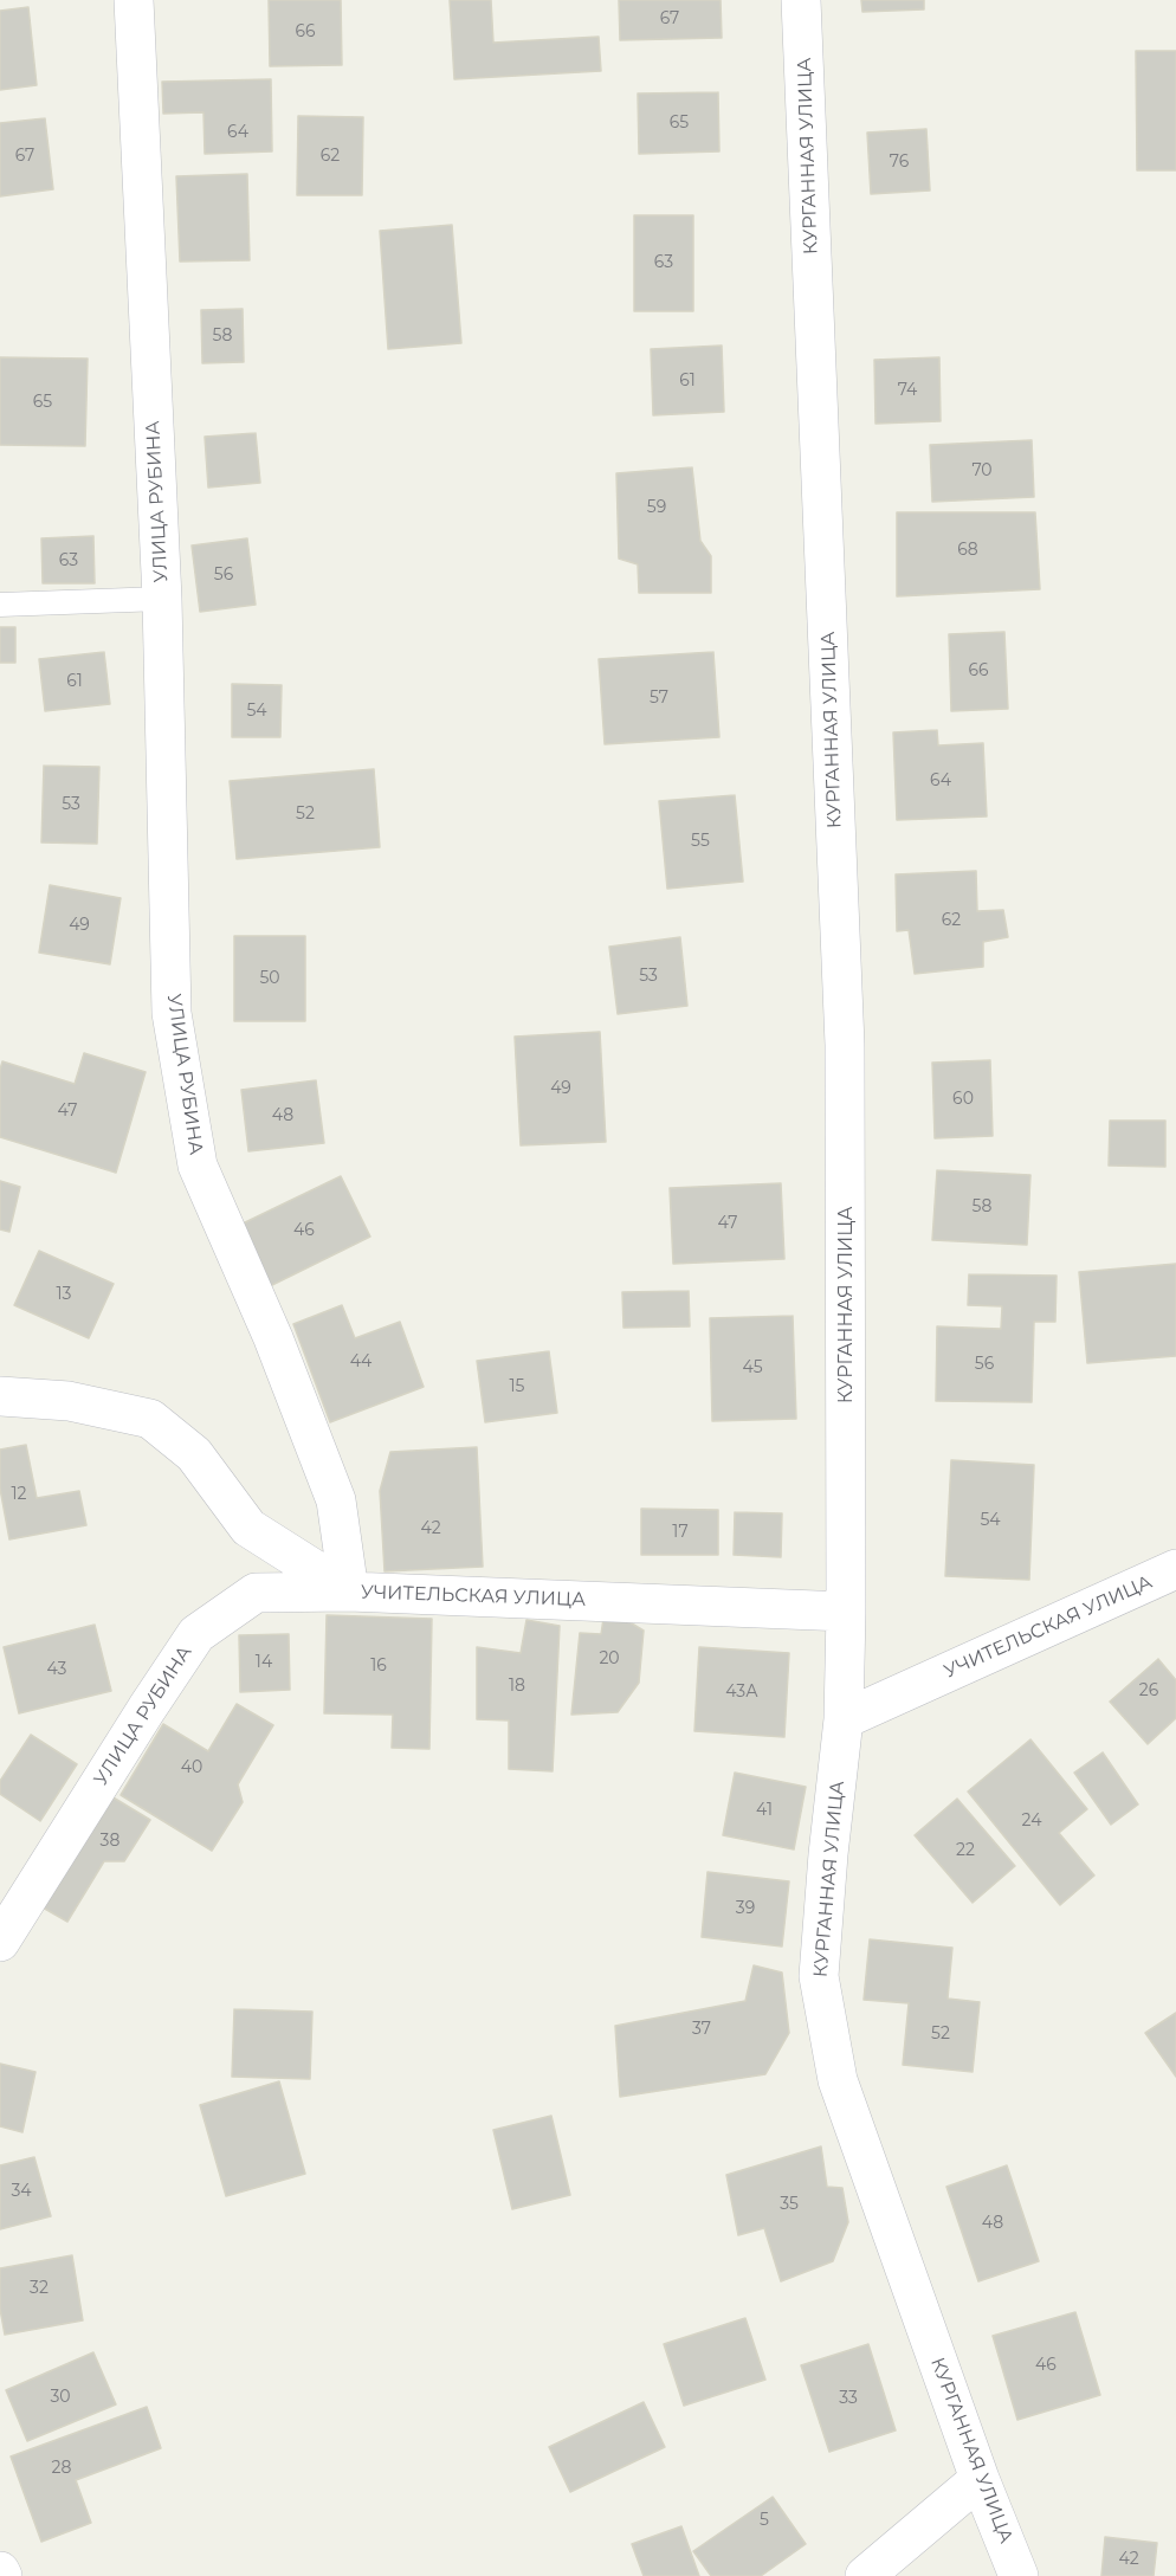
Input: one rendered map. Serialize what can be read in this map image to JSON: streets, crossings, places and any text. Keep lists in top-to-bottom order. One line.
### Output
{"streets":{"street":["КУРГАННАЯ УЛИЦА","УЛИЦА РУБИНА","УЧИТЕЛЬСКАЯ УЛИЦА"]},"crossings":[["КУРГАННАЯ УЛИЦА","УЧИТЕЛЬСКАЯ УЛИЦА"],["УЛИЦА РУБИНА","УЧИТЕЛЬСКАЯ УЛИЦА"]],"house_numbers":["67","66","65","64","67","62","76","63","58","61","74","65","70","59","68","63","56","66","61","57","54","64","53","52","55","62","49","53","50","49","60","47","48","58","47","46","13","44","56","45","15","12","54","42","17","20","14","16","43","18","26","43А","40","41","24","38","22","39","37","52","34","35","48","32","46","30","33","28","5","42"]}
